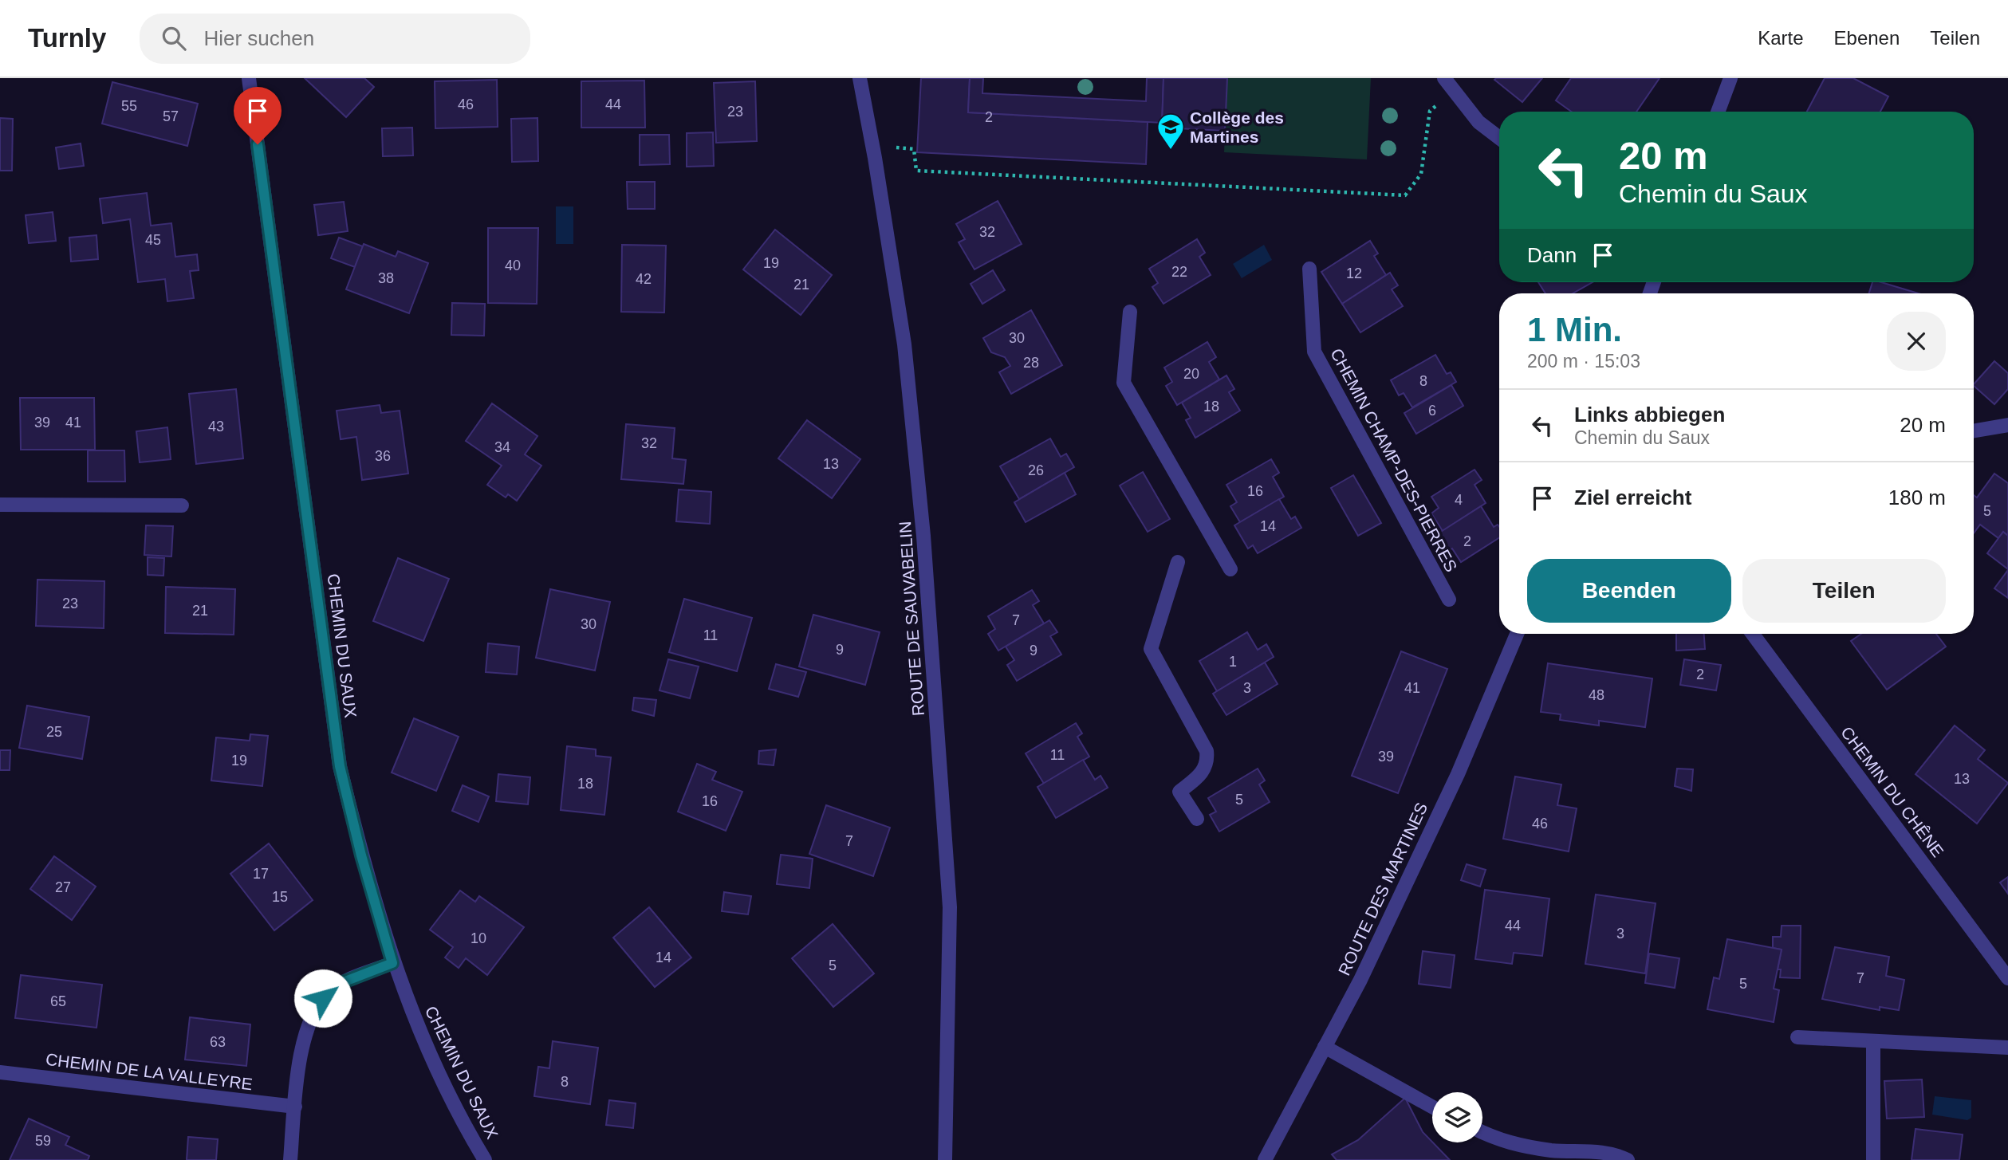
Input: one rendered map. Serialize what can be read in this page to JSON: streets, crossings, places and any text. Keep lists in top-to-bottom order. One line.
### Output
{"streets":{"street":["CHEMIN CHAMP-DES-PIERRES","ROUTE DE SAUVABELIN","CHEMIN DU SAUX","CHEMIN DU CHÊNE","ROUTE DES MARTINES","CHEMIN DE LA VALLEYRE"]},"places":{"school or university":["Collège des Martines"]},"house_numbers":["46","44","55","23","57","2","32","45","19","40","22","12","38","42","21","30","28","20","8","18","6","39","41","43","32","34","36","13","26","16","4","5","14","2","23","21","7","30","11","9","9","1","2","3","41","48","25","11","39","19","13","18","5","16","46","7","17","27","15","44","3","10","14","5","7","5","65","63","8","59"],"page":{"header":"Turnly","search":"Hier suchen","nav":["Karte","Ebenen","Teilen"],"turn":["20 m","Chemin du Saux"],"then":"Dann","heading":["1 Min.","200 m · 15:03"],"list":[{"name":"Links abbiegen","note":"Chemin du Saux","value":"20 m"},{"name":"Ziel erreicht","value":"180 m"}],"buttons":["Beenden","Teilen"]}}
